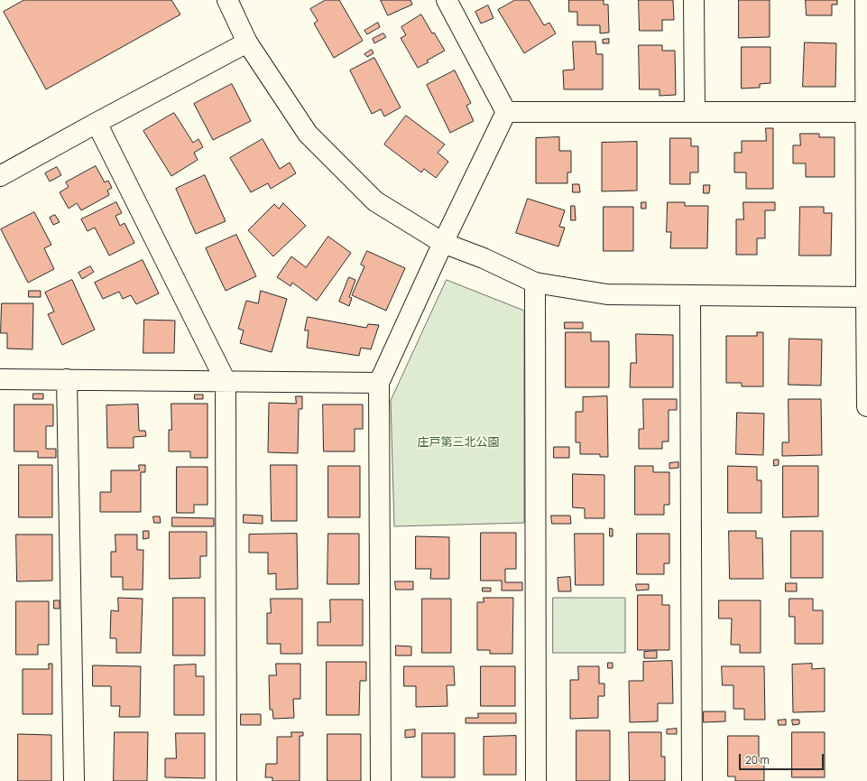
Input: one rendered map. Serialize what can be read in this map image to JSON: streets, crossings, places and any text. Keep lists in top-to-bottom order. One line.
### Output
{"parks":["庄戸第三北公園"],"scale_bar":"20 m"}
